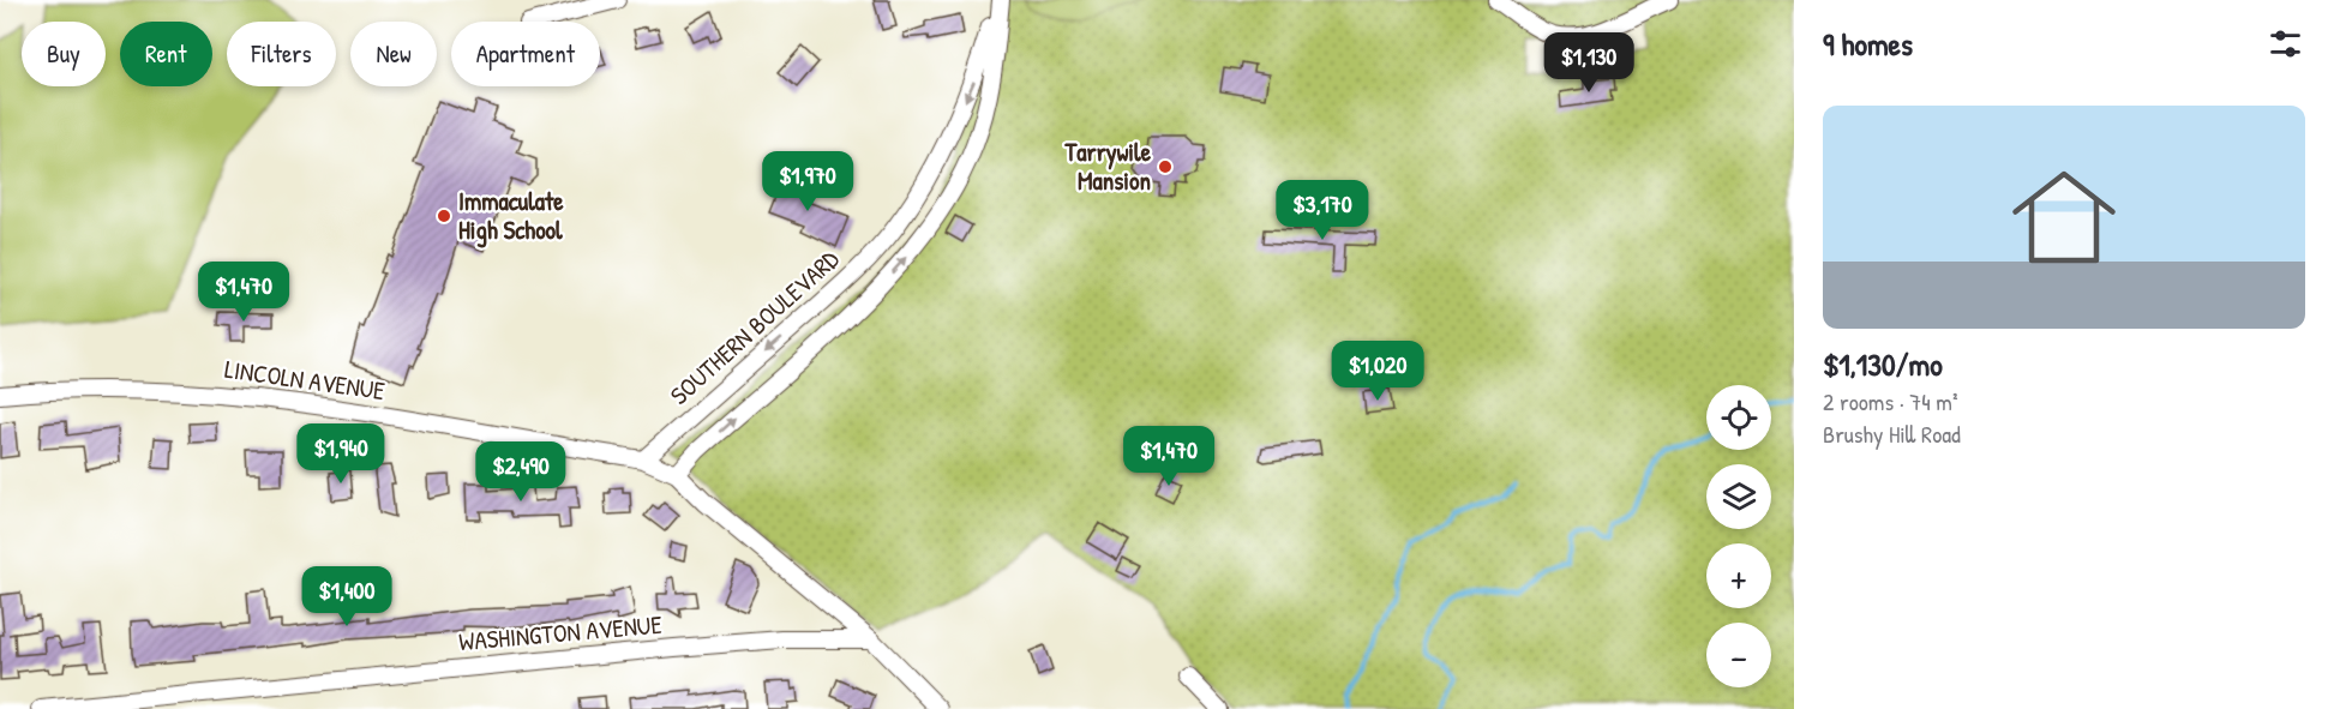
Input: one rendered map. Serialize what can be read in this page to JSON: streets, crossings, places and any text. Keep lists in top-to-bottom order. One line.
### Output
{"streets":{"street":["SOUTHERN BOULEVARD","LINCOLN AVENUE","WASHINGTON AVENUE"]},"crossings":[["SOUTHERN BOULEVARD","LINCOLN AVENUE"]],"places":["Tarrywile Mansion","Immaculate High School"],"page":{"heading":"9 homes","chip":["Buy","Rent","Filters","New","Apartment"],"price":["$1,130","$1,970","$3,170","$1,470","$1,020","$1,940","$1,470","$2,490","$1,400"],"list":[{"name":"$1,130/mo","note":"2 rooms · 74 m² · Brushy Hill Road"}],"map_buttons":["+","−"]}}
